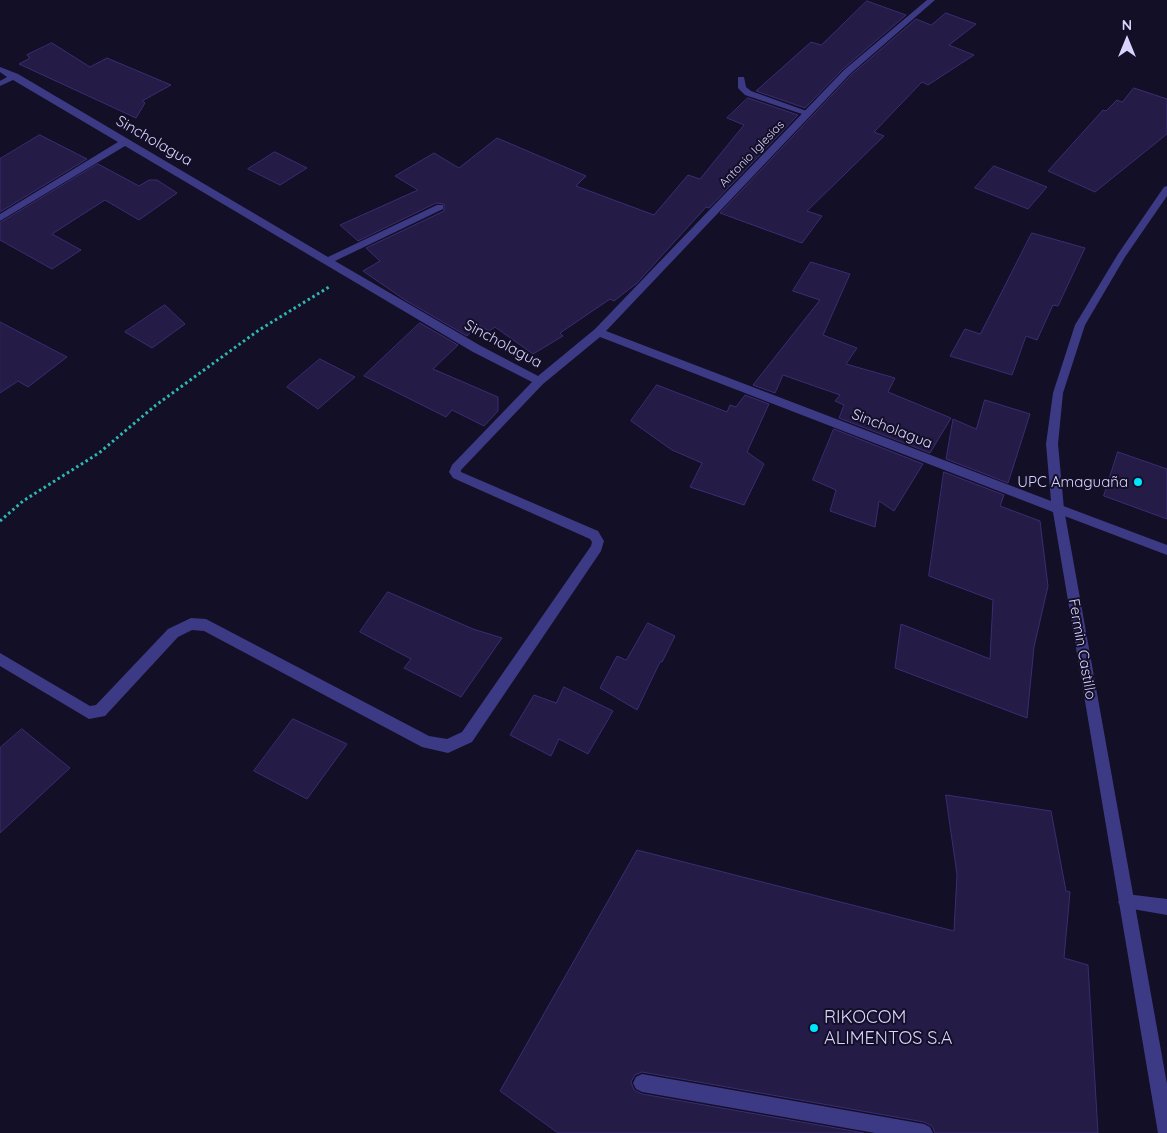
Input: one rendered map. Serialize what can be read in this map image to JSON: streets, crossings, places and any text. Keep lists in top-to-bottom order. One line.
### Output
{"streets":{"street":["Sincholagua","Antonio Iglesias","Fermin Castillo"]},"crossings":[["Sincholagua","Antonio Iglesias"],["Sincholagua","Fermin Castillo"]],"places":["UPC Amaguaña","RIKOCOM ALIMENTOS S.A"],"north":"top"}
